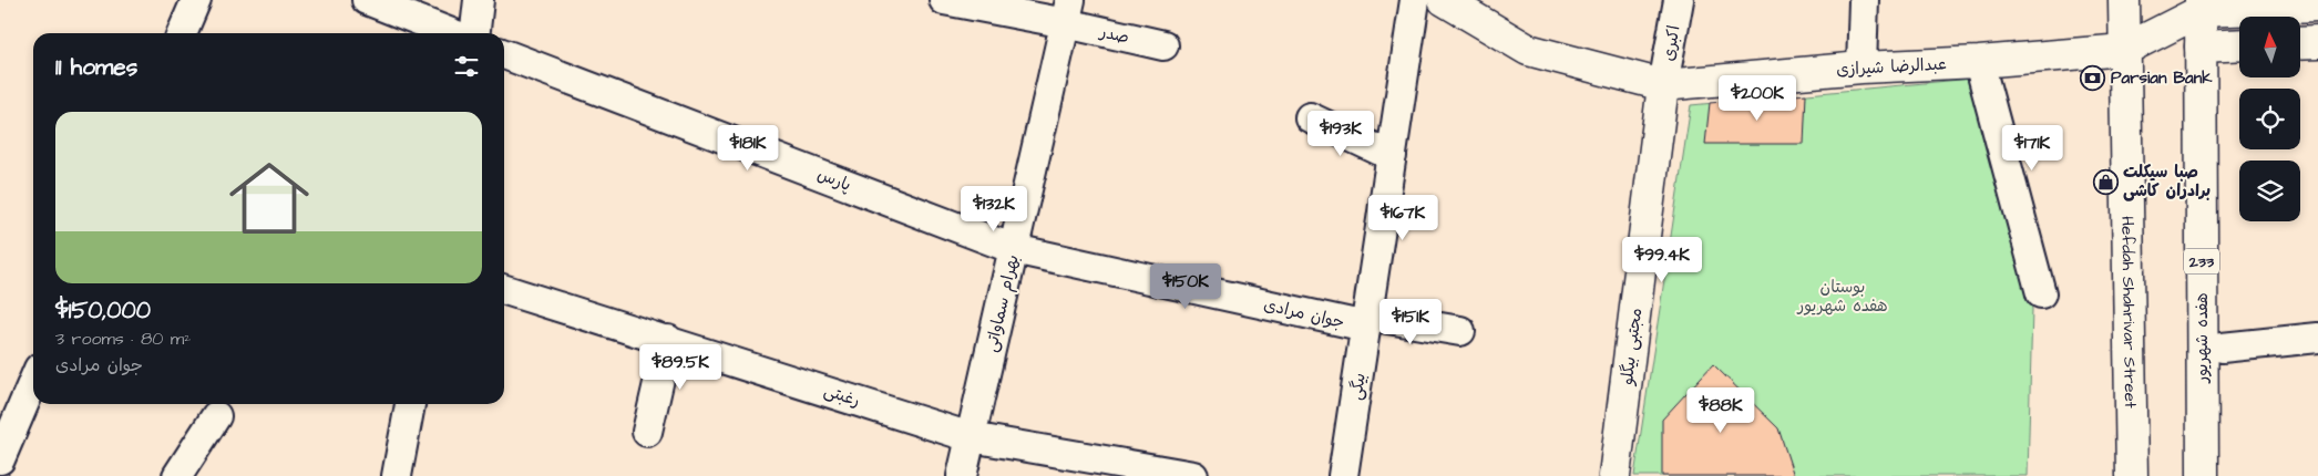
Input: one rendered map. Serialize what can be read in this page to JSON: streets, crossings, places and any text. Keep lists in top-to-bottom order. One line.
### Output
{"streets":{"main road":["عبدالرضا شیرازی","233","Hefdah Shahrivar Street","هفده شهریور","مجتبی بیگلو"],"street":["صدر","اکبری","پارس","بهرام سماواتی","جوان مرادی","بیگی","رغبتی"]},"crossings":[["صدر","بهرام سماواتی"],["اکبری","عبدالرضا شیرازی"],["اکبری","مجتبی بیگلو"],["عبدالرضا شیرازی","Hefdah Shahrivar Street"],["عبدالرضا شیرازی","هفده شهریور"],["عبدالرضا شیرازی","مجتبی بیگلو"],["پارس","بهرام سماواتی"],["پارس","جوان مرادی"],["بهرام سماواتی","جوان مرادی"],["بهرام سماواتی","رغبتی"],["جوان مرادی","بیگی"]],"parks":["بوستان هفده شهریور"],"places":{"bank":["Parsian Bank"],"shop":["صبا سیکلت برادران کاشی"]},"north":"top","page":{"heading":"11 homes","price":["$200K","$193K","$181K","$171K","$132K","$167K","$99.4K","$150K","$151K","$89.5K","$88K"],"list":[{"name":"$150,000","note":"3 rooms · 80 m² · جوان مرادی"}]}}
